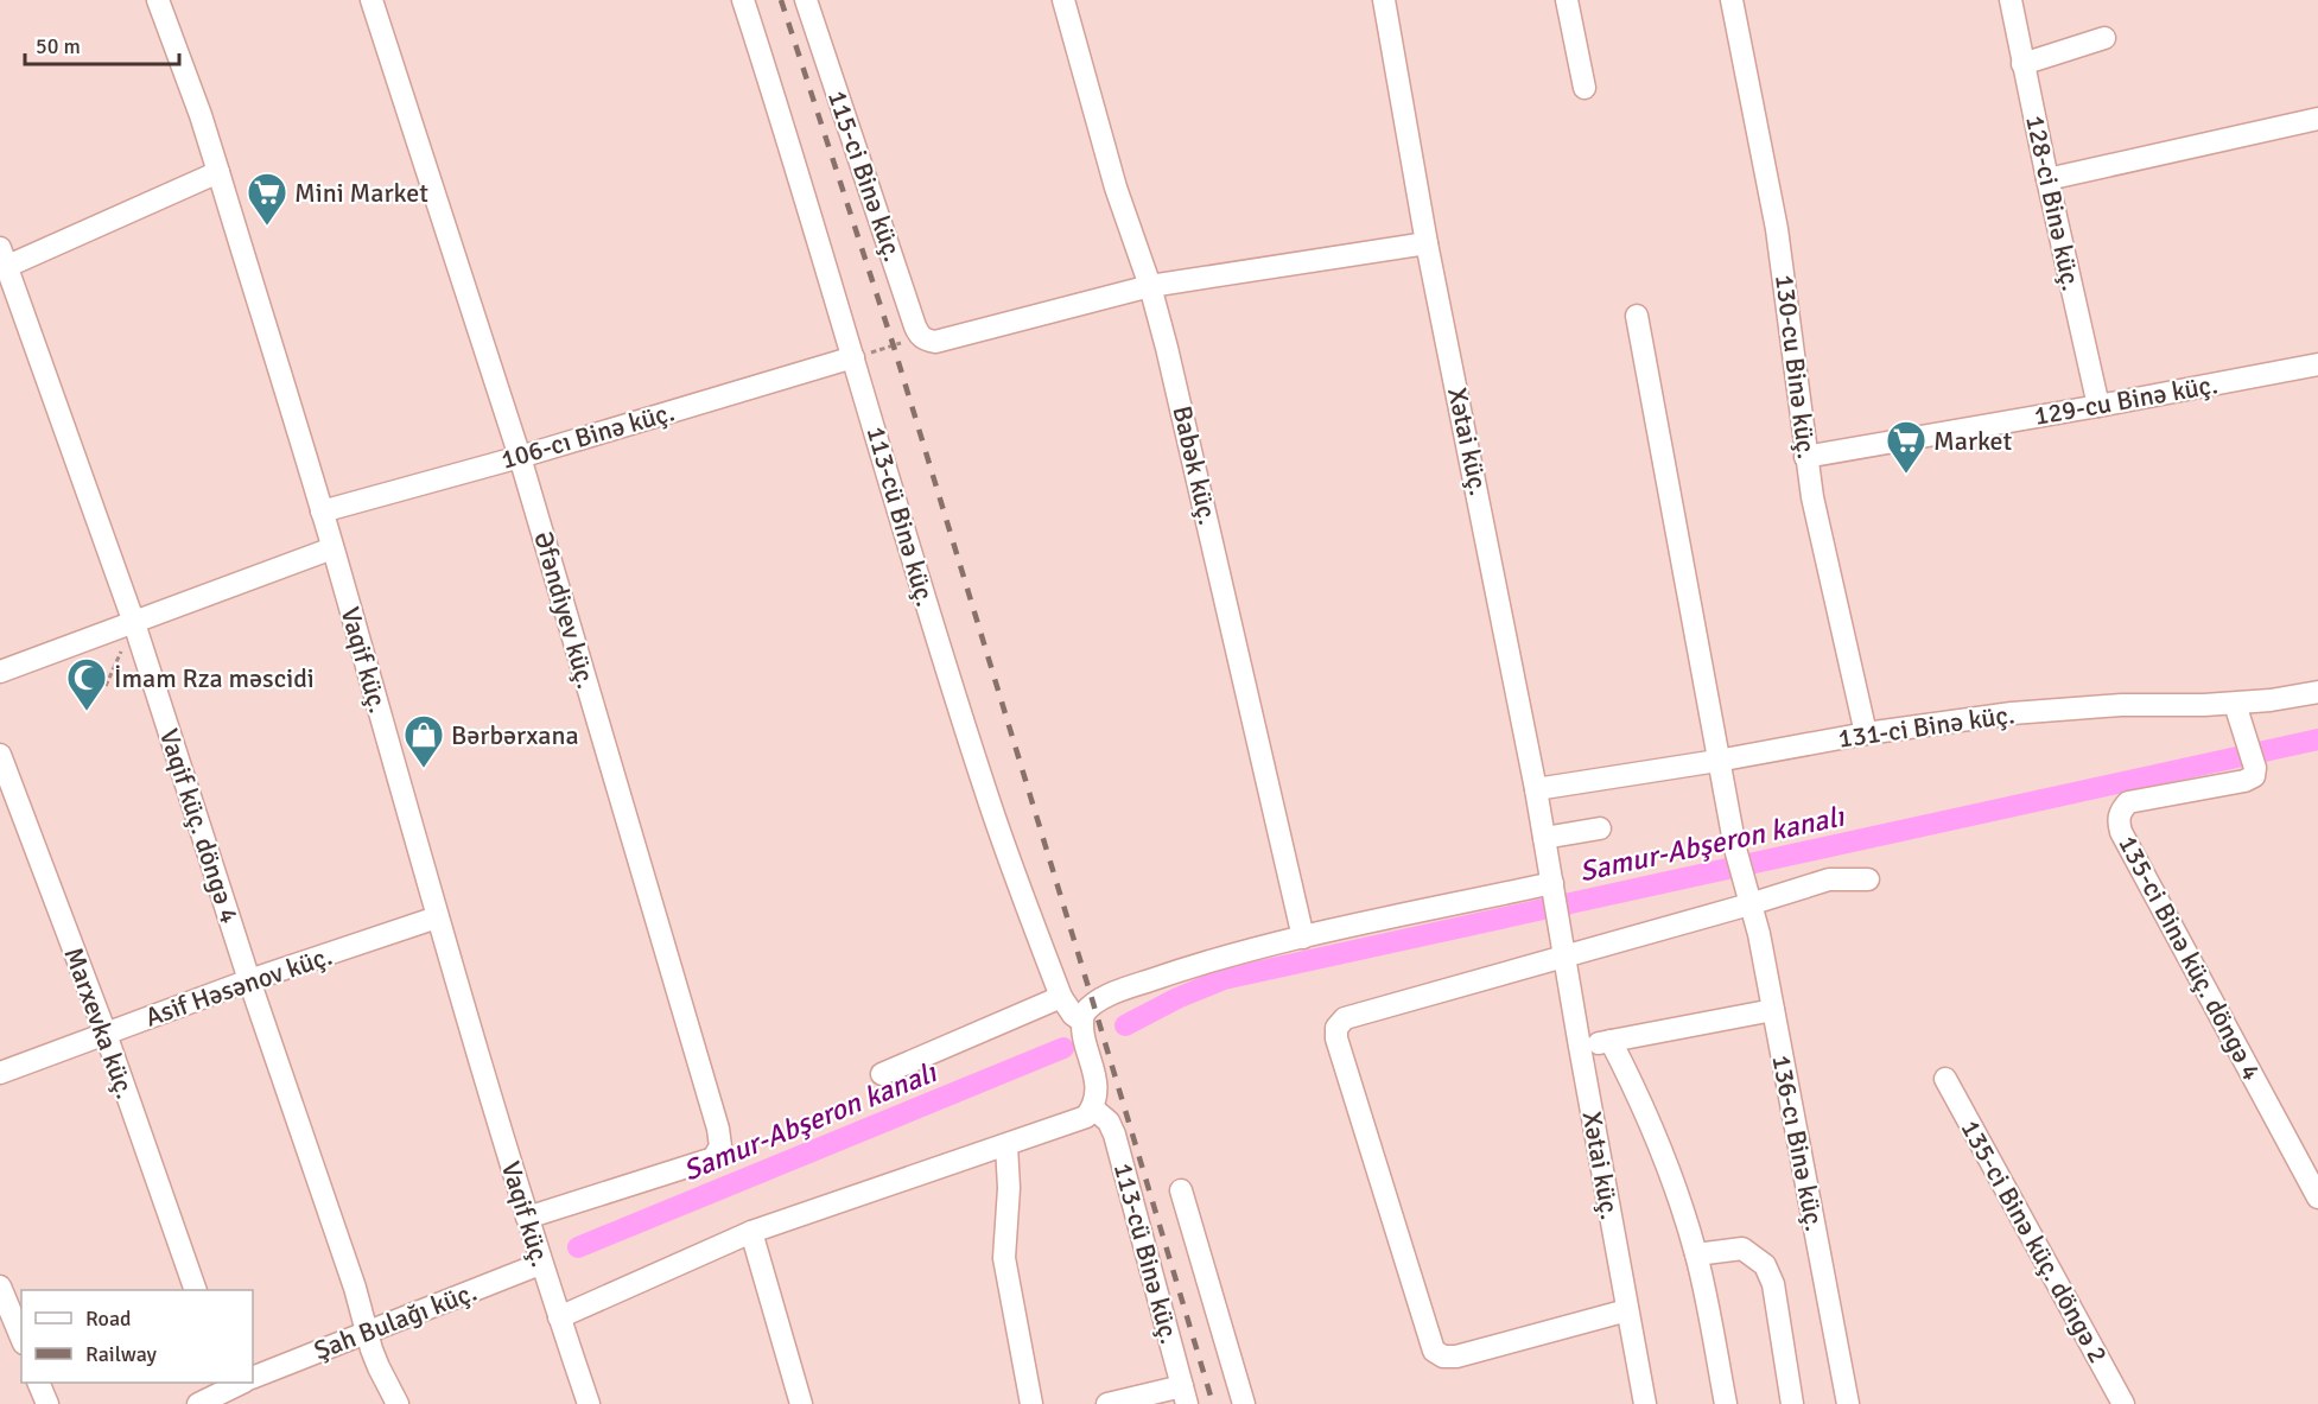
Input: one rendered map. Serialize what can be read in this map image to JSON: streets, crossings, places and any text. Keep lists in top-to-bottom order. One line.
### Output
{"streets":{"street":["115-ci Binə küç.","128-ci Binə küç.","130-cu Binə küç.","129-cu Binə küç.","106-cı Binə küç.","Xətai küç.","Babək küç.","113-cü Binə küç.","Əfəndiyev küç.","Vaqif küç.","131-ci Binə küç.","Vaqif küç. döngə 4","135-ci Binə küç. döngə 4","Asif Həsənov küç.","Marxevka küç.","136-cı Binə küç.","135-ci Binə küç. döngə 2","Şah Bulağı küç."]},"crossings":[["128-ci Binə küç.","129-cu Binə küç."],["130-cu Binə küç.","129-cu Binə küç."],["130-cu Binə küç.","131-ci Binə küç."],["106-cı Binə küç.","113-cü Binə küç."],["106-cı Binə küç.","Əfəndiyev küç."],["106-cı Binə küç.","Vaqif küç."],["Xətai küç.","131-ci Binə küç."],["Əfəndiyev küç.","Vaqif küç."],["Vaqif küç.","Asif Həsənov küç."],["Vaqif küç.","Şah Bulağı küç."],["131-ci Binə küç.","135-ci Binə küç. döngə 4"],["131-ci Binə küç.","136-cı Binə küç."],["Vaqif küç. döngə 4","Asif Həsənov küç."],["Vaqif küç. döngə 4","Şah Bulağı küç."],["Asif Həsənov küç.","Marxevka küç."]],"water":["Samur-Abşeron kanalı"],"places":{"supermarket":["Mini Market","Market"],"mosque":["İmam Rza məscidi"],"shop":["Bərbərxana"]},"legend":["Road","Railway"],"scale_bar":"50 m"}
